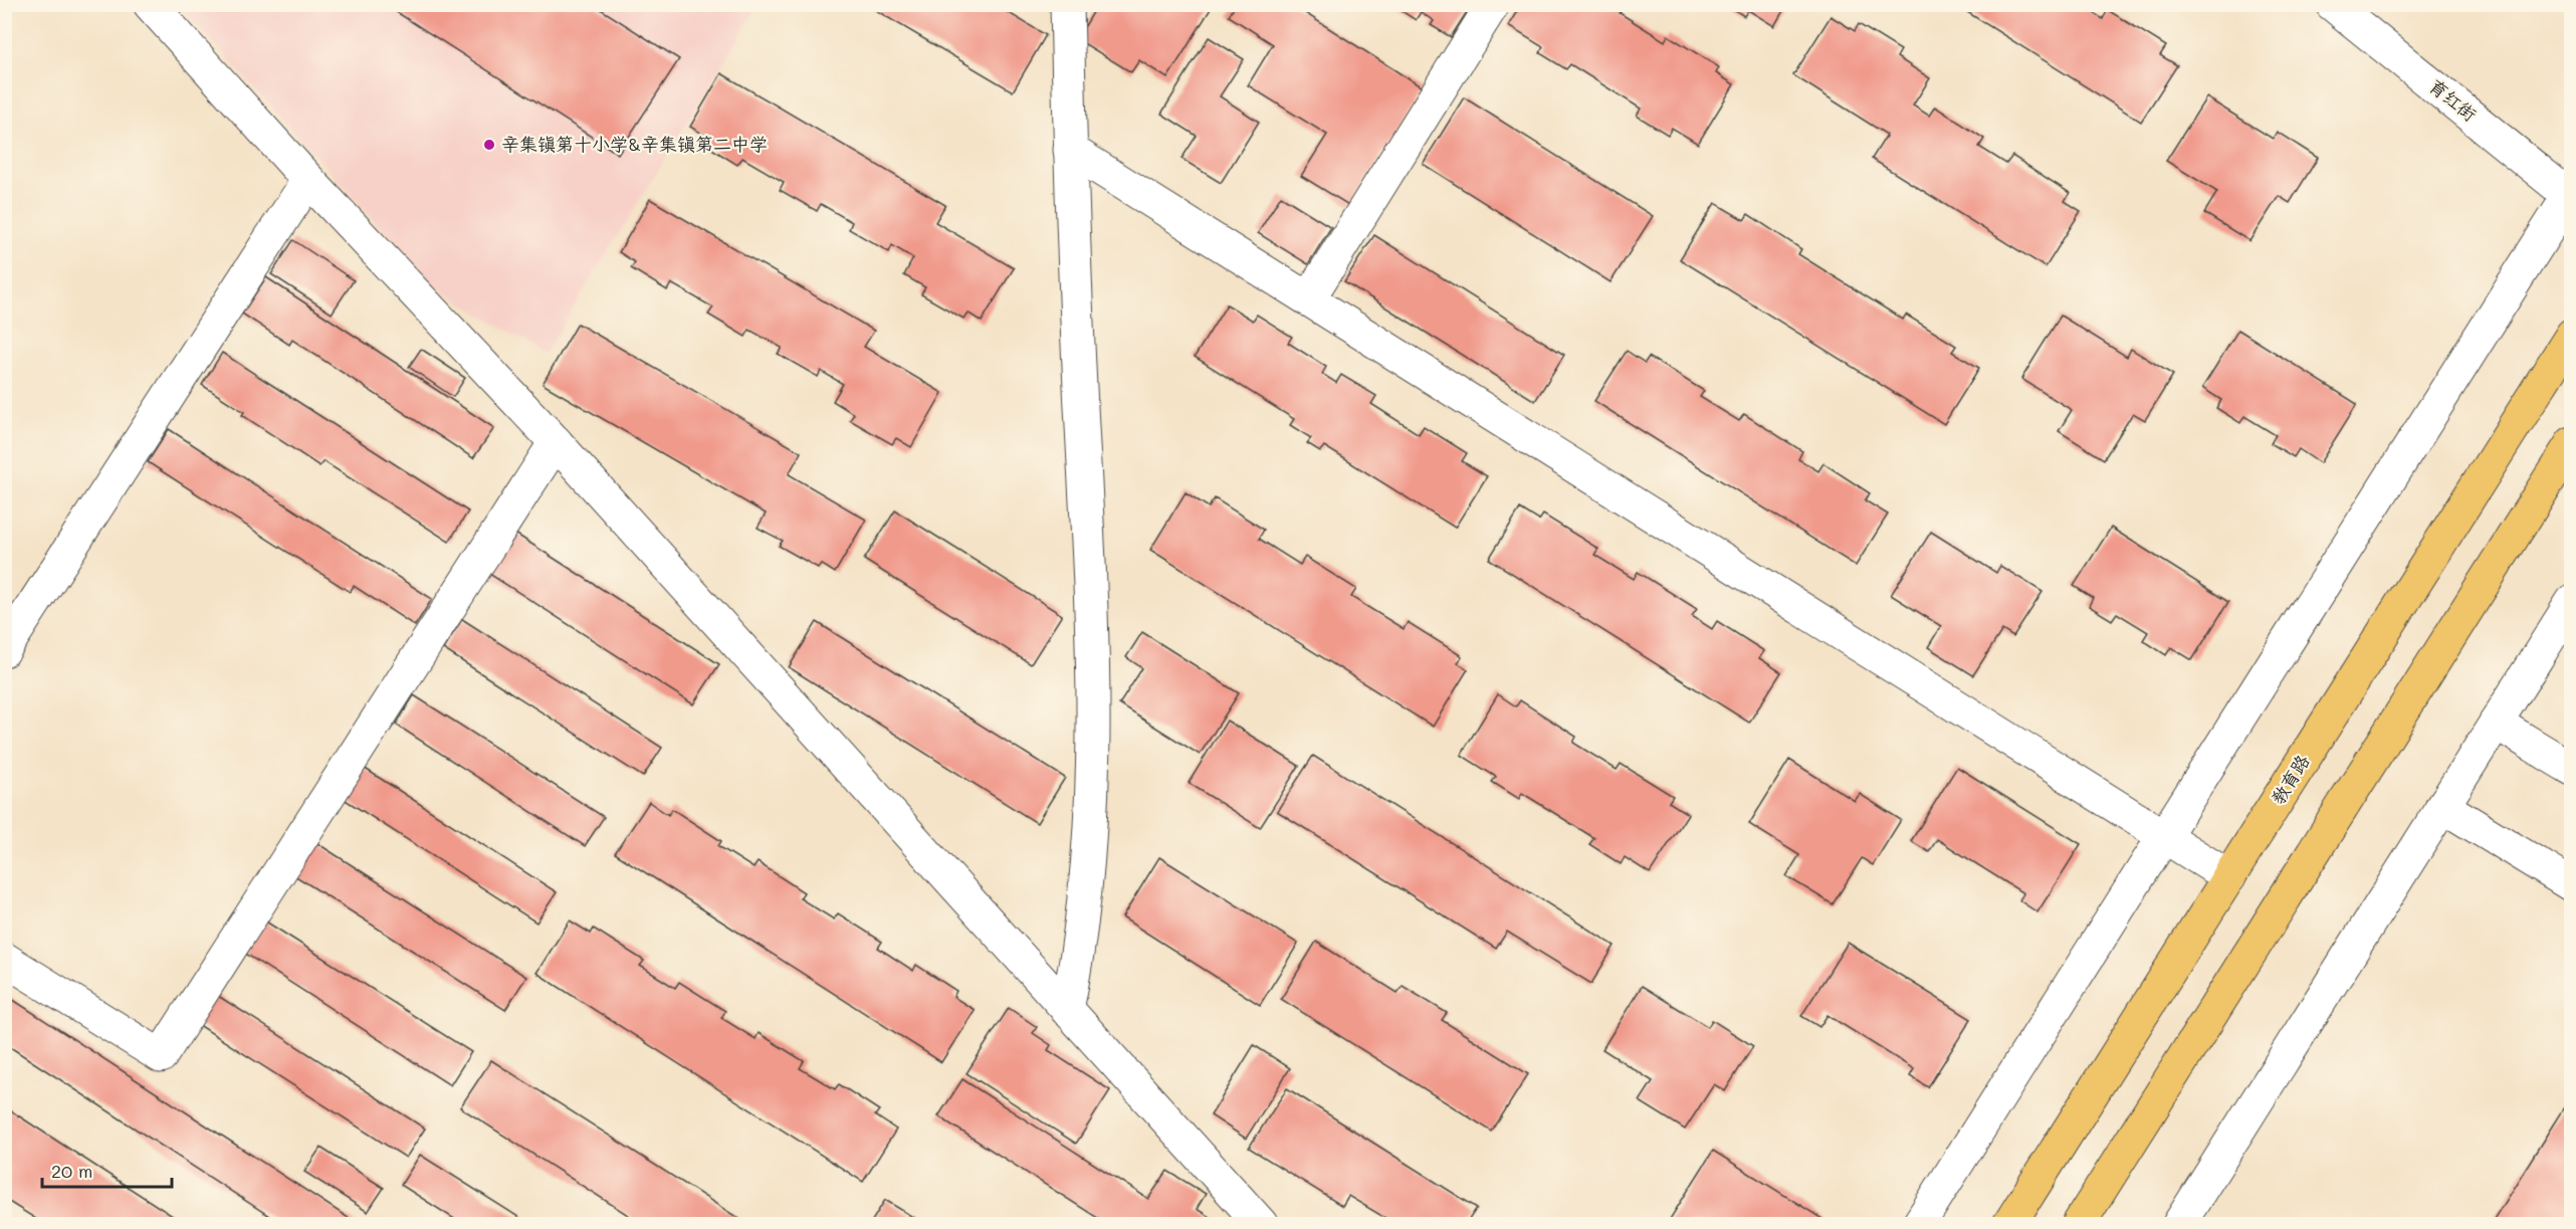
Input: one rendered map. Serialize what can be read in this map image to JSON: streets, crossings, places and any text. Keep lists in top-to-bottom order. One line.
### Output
{"streets":{"main road":["教育路"],"street":["育红街"]},"places":["辛集镇第十小学&辛集镇第二中学"],"scale_bar":"20 m"}
